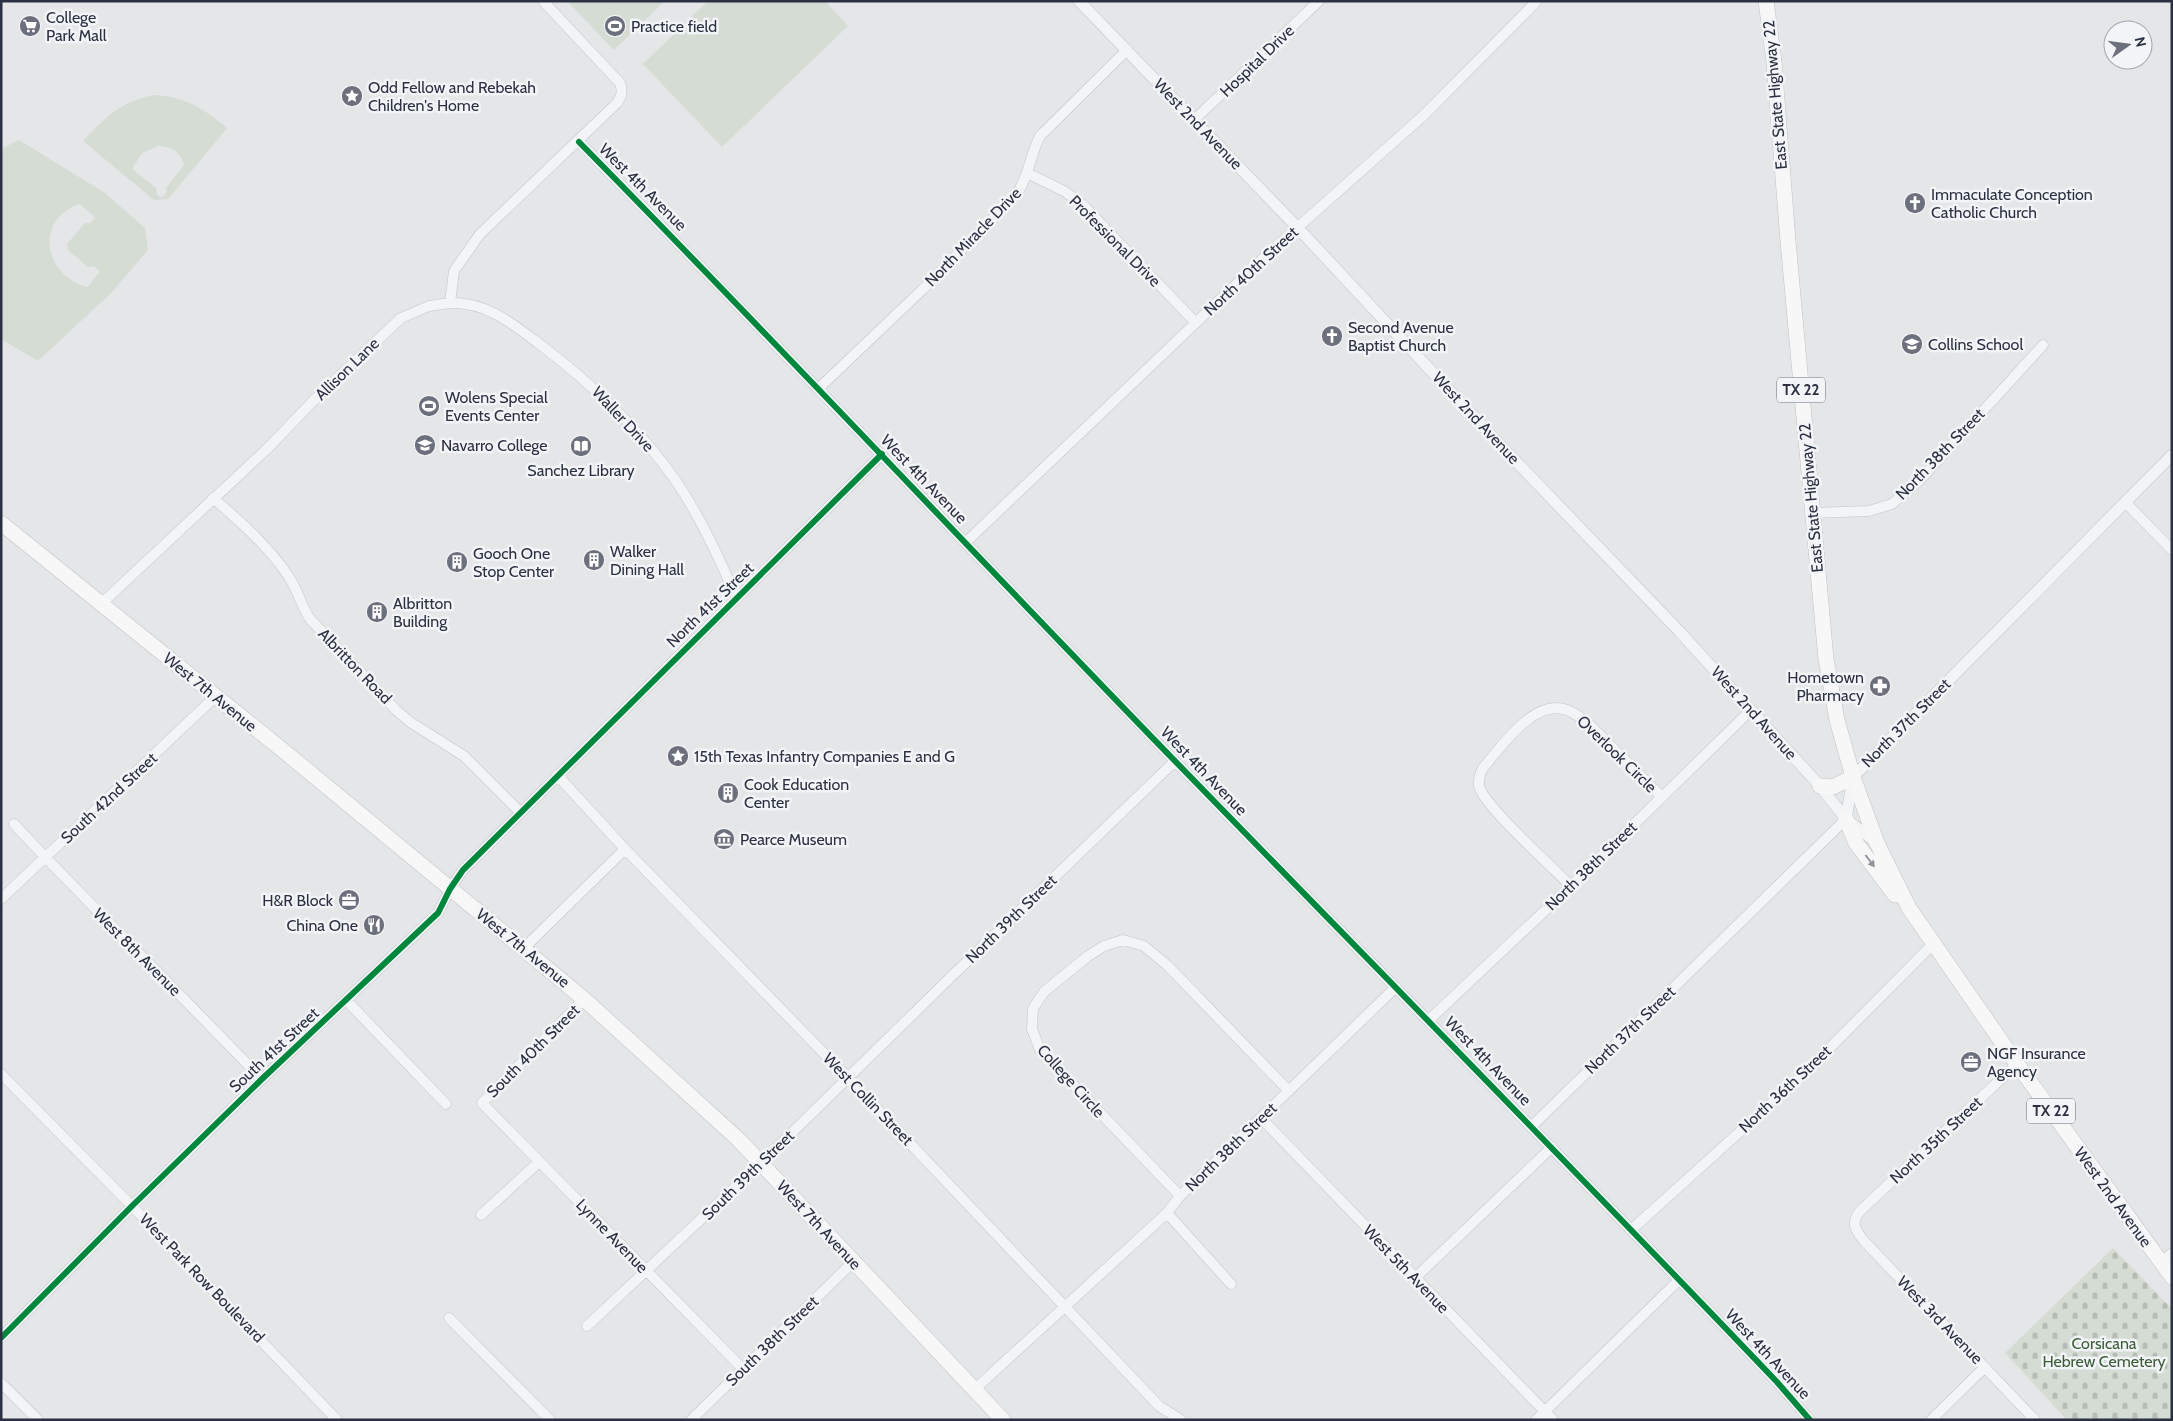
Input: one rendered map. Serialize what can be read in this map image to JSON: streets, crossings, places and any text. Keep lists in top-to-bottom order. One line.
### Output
{"streets":{"main road":["East State Highway 22","West 2nd Avenue","TX 22","West 7th Avenue"],"street":["Hospital Drive","West 4th Avenue","North Miracle Drive","Professional Drive","North 40th Street","Allison Lane","Waller Drive","North 38th Street","North 41st Street","Albritton Road","North 37th Street","Overlook Circle","South 42nd Street","North 39th Street","West 8th Avenue","South 41st Street","South 40th Street","College Circle","North 36th Street","West Collin Street","North 35th Street","South 39th Street","Lynne Avenue","West 5th Avenue","West Park Row Boulevard","West 3rd Avenue","South 38th Street"]},"crossings":[["Hospital Drive","West 2nd Avenue"],["East State Highway 22","West 2nd Avenue"],["East State Highway 22","North 38th Street"],["East State Highway 22","North 37th Street"],["East State Highway 22","North 36th Street"],["West 2nd Avenue","North Miracle Drive"],["West 2nd Avenue","North 40th Street"],["West 2nd Avenue","North 38th Street"],["West 2nd Avenue","North 37th Street"],["West 2nd Avenue","North 36th Street"],["West 2nd Avenue","North 35th Street"],["West 4th Avenue","North Miracle Drive"],["West 4th Avenue","North 40th Street"],["West 4th Avenue","North 38th Street"],["West 4th Avenue","North 41st Street"],["West 4th Avenue","North 37th Street"],["West 4th Avenue","North 39th Street"],["West 4th Avenue","North 36th Street"],["North Miracle Drive","Professional Drive"],["Professional Drive","North 40th Street"],["Allison Lane","Waller Drive"],["Allison Lane","Albritton Road"],["Allison Lane","West 7th Avenue"],["Waller Drive","North 41st Street"],["North 38th Street","Overlook Circle"],["North 38th Street","College Circle"],["North 38th Street","West Collin Street"],["North 38th Street","West 5th Avenue"],["North 41st Street","South 41st Street"],["North 41st Street","West Collin Street"],["Albritton Road","South 41st Street"],["West 7th Avenue","South 42nd Street"],["West 7th Avenue","South 41st Street"],["West 7th Avenue","South 40th Street"],["West 7th Avenue","South 39th Street"],["West 7th Avenue","South 38th Street"],["South 42nd Street","West 8th Avenue"],["North 39th Street","West Collin Street"],["North 39th Street","South 39th Street"],["West 8th Avenue","South 41st Street"],["South 41st Street","West Collin Street"],["South 41st Street","West Park Row Boulevard"],["South 40th Street","Lynne Avenue"],["West Collin Street","South 39th Street"],["North 35th Street","West 3rd Avenue"],["South 39th Street","Lynne Avenue"],["Lynne Avenue","South 38th Street"]],"parks":["Corsicana Hebrew Cemetery"],"places":{"supermarket":["College Park Mall"],"sports":["Practice field","Wolens Special Events Center"],"place":["Odd Fellow and Rebekah Children's Home","15th Texas Infantry Companies E and G"],"church":["Immaculate Conception Catholic Church","Second Avenue Baptist Church"],"school or university":["Collins School","Navarro College"],"library":["Sanchez Library"],"building":["Walker Dining Hall","Gooch One Stop Center","Albritton Building","Cook Education Center"],"pharmacy":["Hometown Pharmacy"],"museum":["Pearce Museum"],"office":["H&R Block","NGF Insurance Agency"],"restaurant":["China One"]},"north":"right"}
